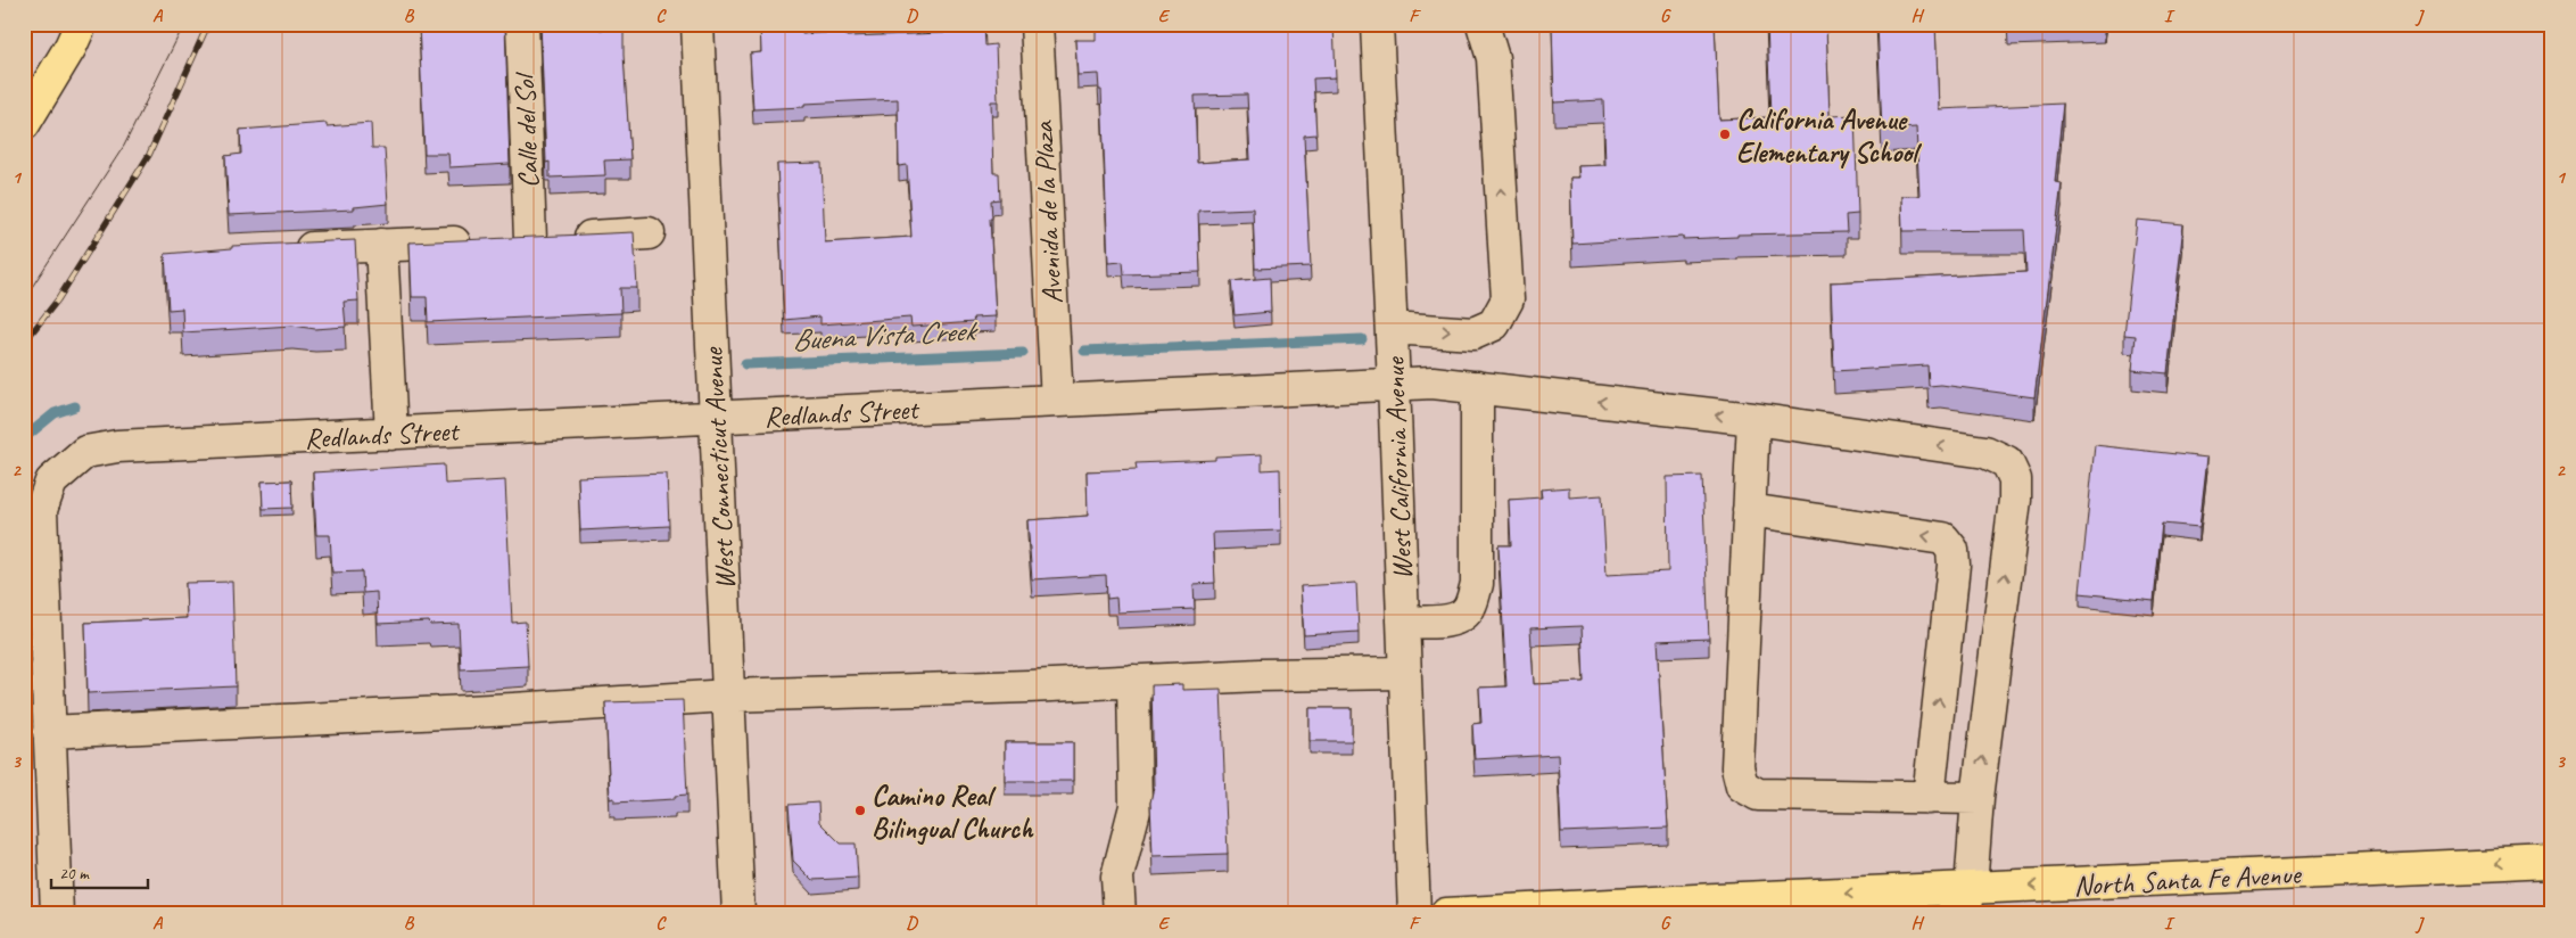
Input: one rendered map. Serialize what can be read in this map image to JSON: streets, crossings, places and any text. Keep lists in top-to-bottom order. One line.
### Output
{"streets":{"main road":["North Santa Fe Avenue"],"street":["Calle del Sol","Avenida de la Plaza","Redlands Street","West Connecticut Avenue","West California Avenue"]},"crossings":[["Avenida de la Plaza","Redlands Street"],["Redlands Street","West Connecticut Avenue"],["Redlands Street","West California Avenue"]],"one_way":["North Santa Fe Avenue"],"water":["Buena Vista Creek"],"places":["California Avenue Elementary School","Camino Real Bilingual Church"],"scale_bar":"20 m","grid":{"columns":["A","B","C","D","E","F","G","H","I","J"],"rows":["1","2","3"]}}
